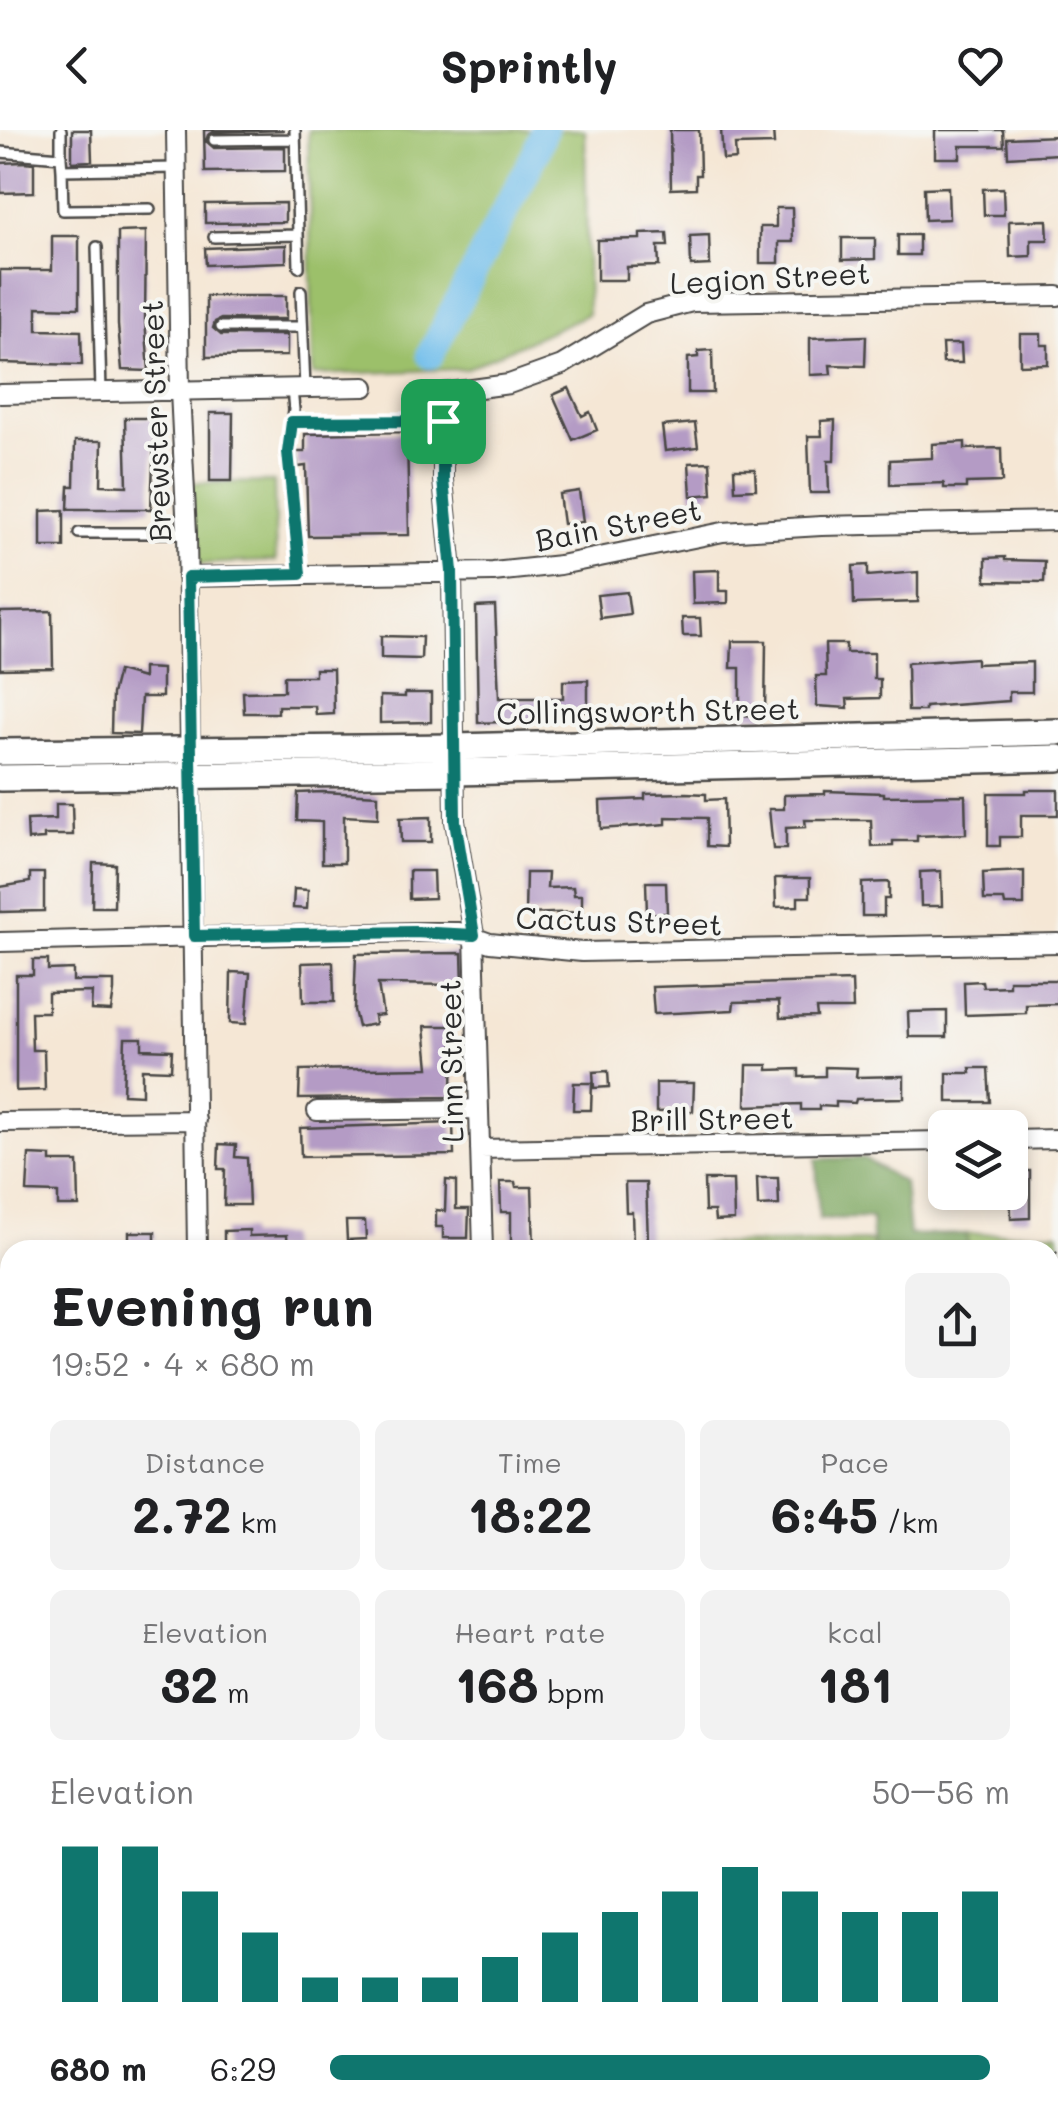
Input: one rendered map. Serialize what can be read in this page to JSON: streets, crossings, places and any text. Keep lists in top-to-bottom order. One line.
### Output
{"streets":{"main road":["Collingsworth Street"],"street":["Legion Street","Brewster Street","Bain Street","Cactus Street","Linn Street","Brill Street"]},"crossings":[["Legion Street","Linn Street"],["Brewster Street","Bain Street"],["Brewster Street","Collingsworth Street"],["Brewster Street","Cactus Street"],["Bain Street","Linn Street"],["Collingsworth Street","Linn Street"],["Cactus Street","Linn Street"],["Linn Street","Brill Street"]],"page":{"header":"Sprintly","heading":["Evening run","19:52 · 4 × 680 m"],"stats":[["Distance","2.72 km"],["Time","18:22"],["Pace","6:45 /km"],["Elevation","32 m"],["Heart rate","168 bpm"],["kcal","181"]],"chart":["Elevation","50–56 m"],"list":[{"name":"680 m","note":"6:29"}]}}
